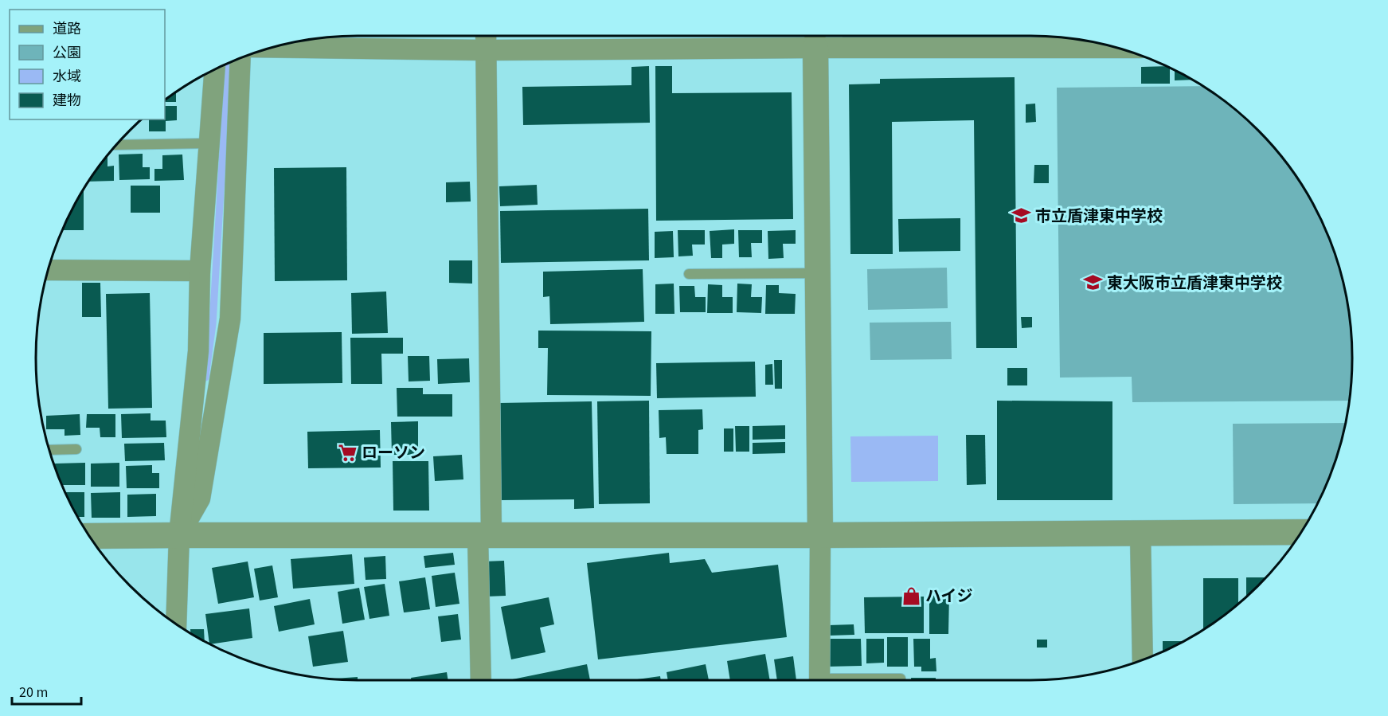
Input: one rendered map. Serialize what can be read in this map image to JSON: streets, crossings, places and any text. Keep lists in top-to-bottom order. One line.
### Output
{"places":{"school or university":["市立盾津東中学校","東大阪市立盾津東中学校"],"supermarket":["ローソン"],"shop":["ハイジ"]},"legend":["道路","公園","水域","建物"],"scale_bar":"20 m"}
